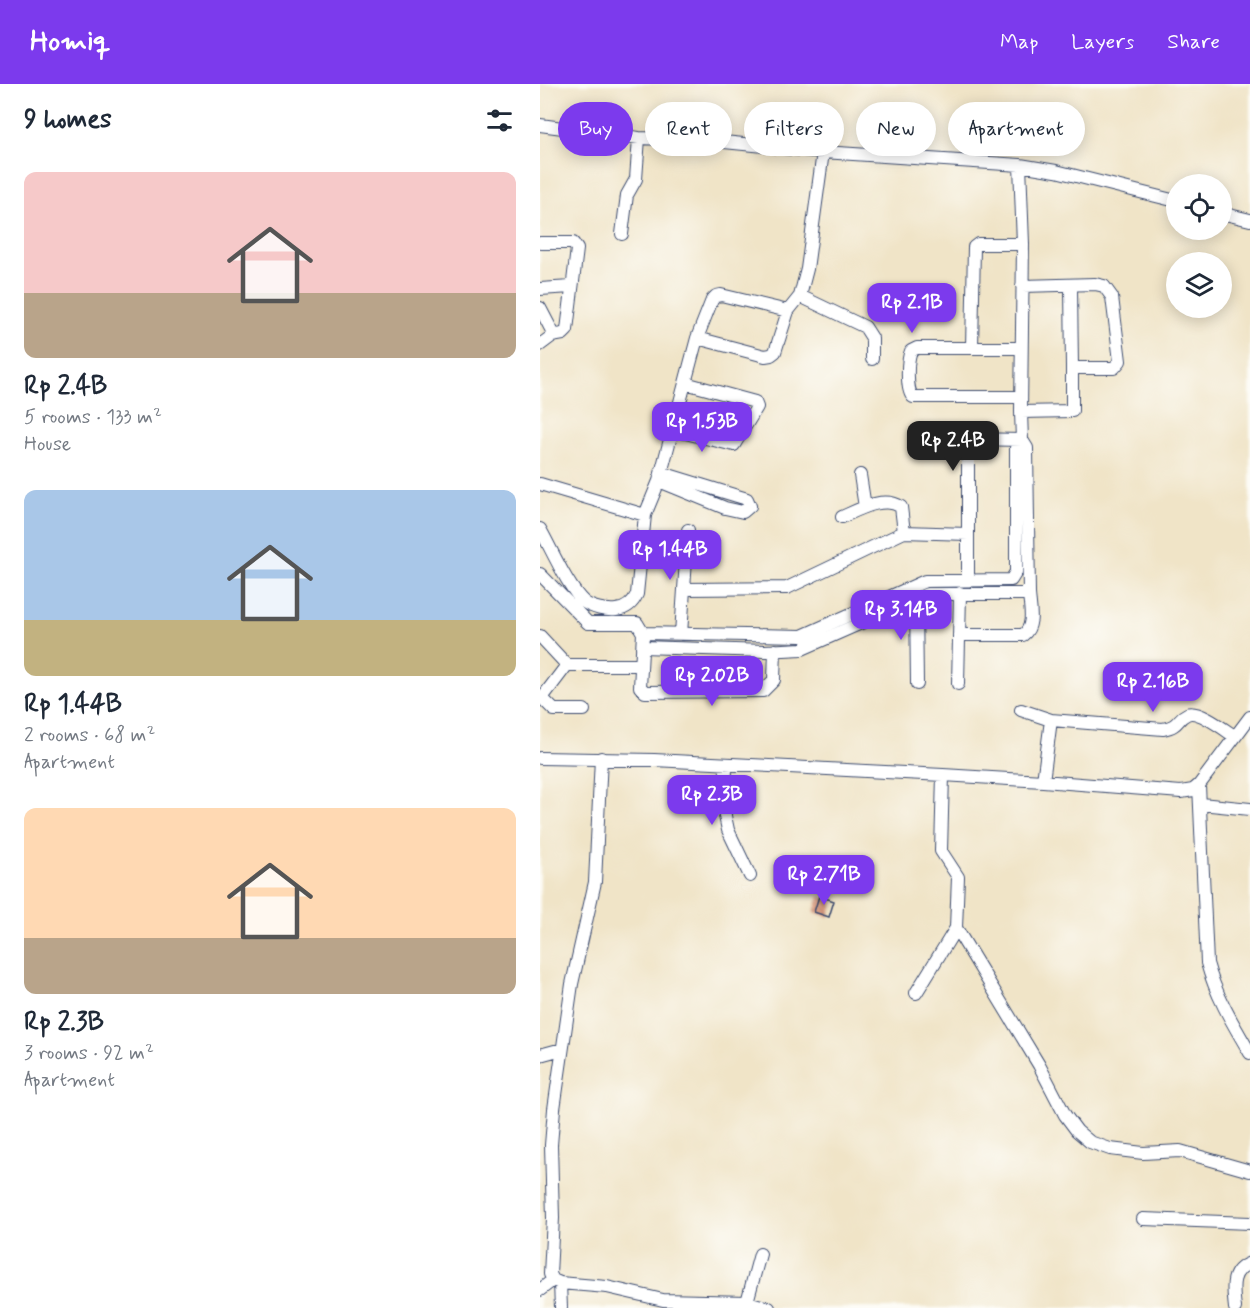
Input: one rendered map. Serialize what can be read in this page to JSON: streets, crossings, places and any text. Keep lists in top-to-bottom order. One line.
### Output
{"page":{"header":"Homiq","nav":["Map","Layers","Share"],"heading":"9 homes","chip":["Buy","Rent","Filters","New","Apartment"],"list":[{"name":"Rp 2.4B","note":"5 rooms · 133 m² · House"},{"name":"Rp 1.44B","note":"2 rooms · 68 m² · Apartment"},{"name":"Rp 2.3B","note":"3 rooms · 92 m² · Apartment"}],"price":["Rp 2.1B","Rp 1.53B","Rp 2.4B","Rp 1.44B","Rp 3.14B","Rp 2.02B","Rp 2.16B","Rp 2.3B","Rp 2.71B"]}}
